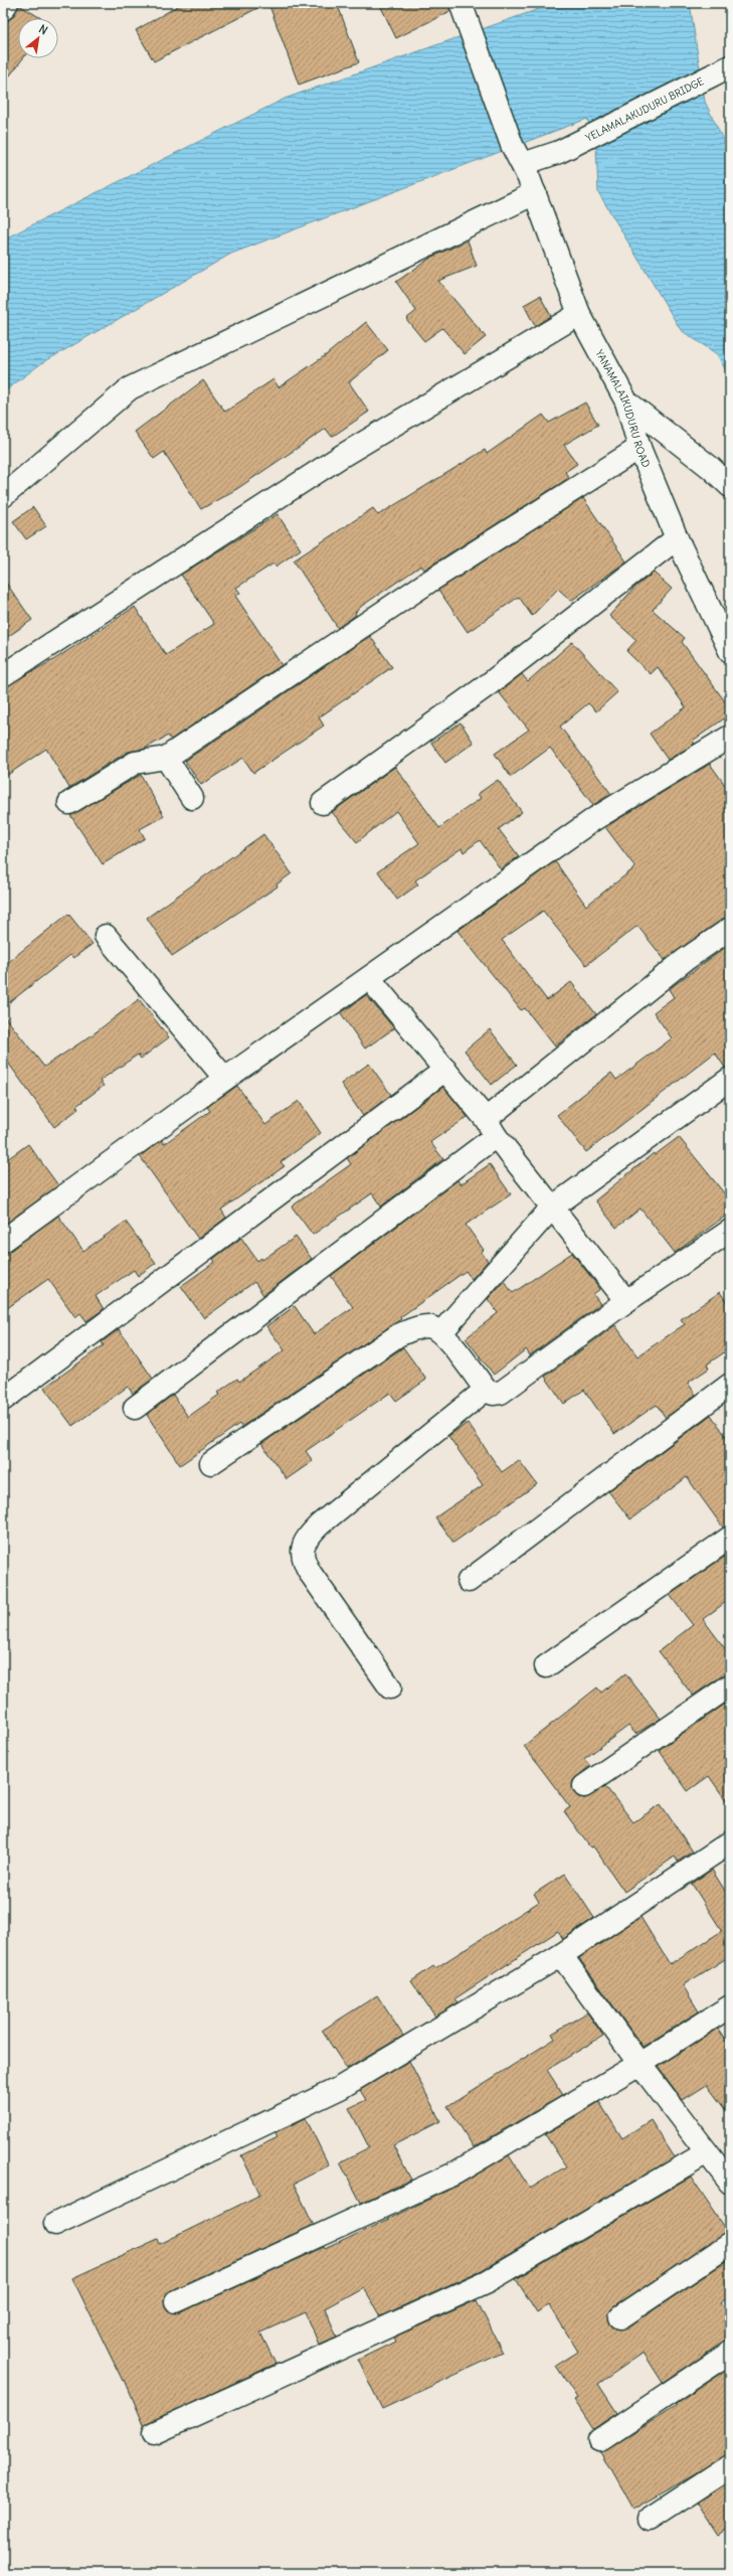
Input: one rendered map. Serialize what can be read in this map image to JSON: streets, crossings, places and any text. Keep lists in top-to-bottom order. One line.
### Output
{"streets":{"street":["YELAMALAKUDURU BRIDGE","YANAMALAIKUDURU ROAD"]},"crossings":[["YELAMALAKUDURU BRIDGE","YANAMALAIKUDURU ROAD"]],"north":"top right"}
